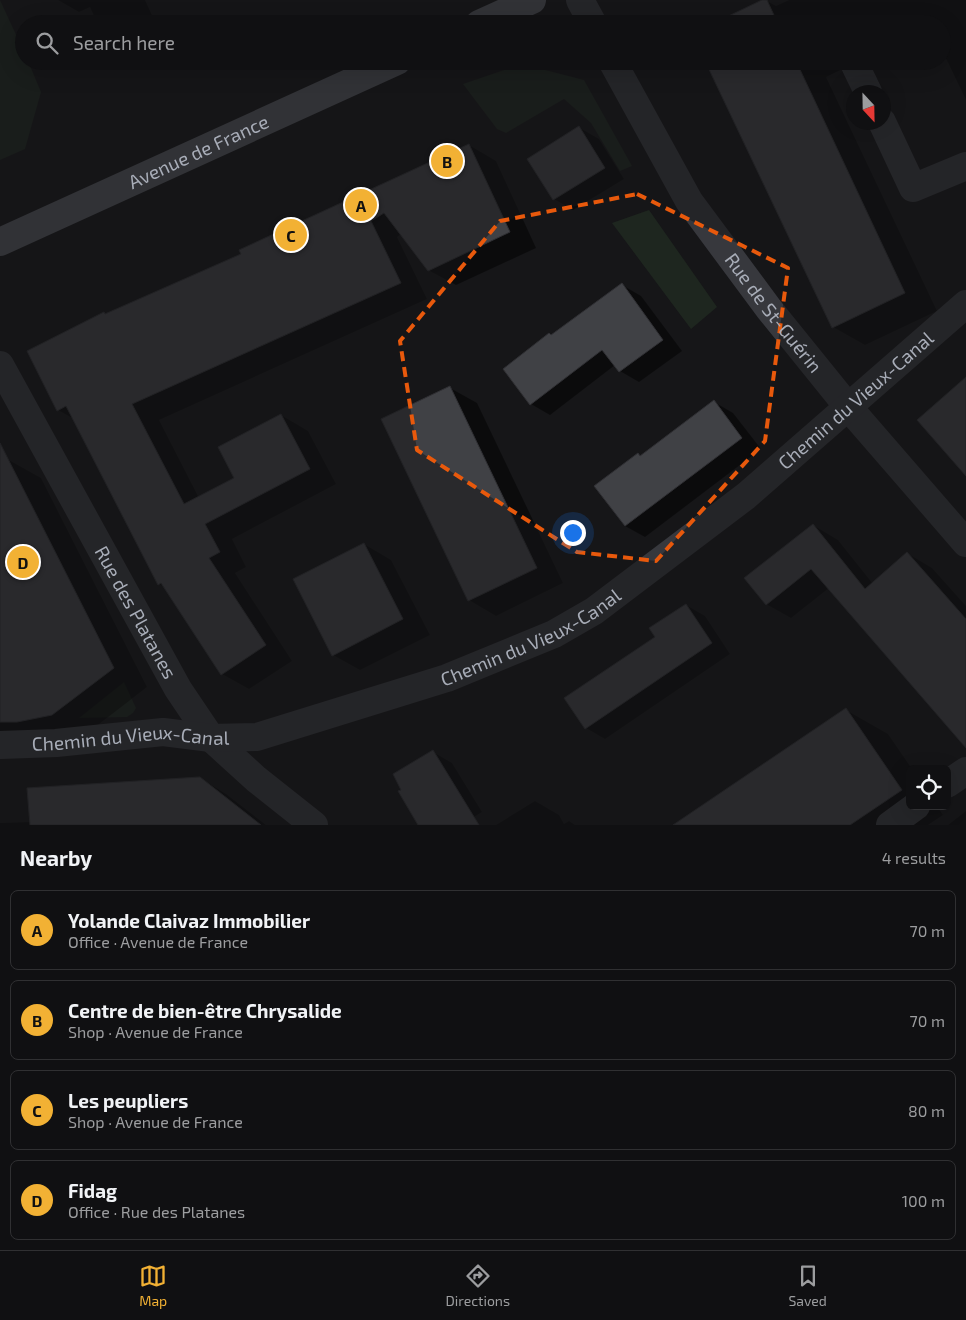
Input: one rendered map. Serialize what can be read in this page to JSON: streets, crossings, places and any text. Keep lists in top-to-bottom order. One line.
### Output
{"streets":{"main road":["Avenue de France"],"street":["Rue de St-Guérin","Chemin du Vieux-Canal","Rue des Platanes"]},"crossings":[["Rue de St-Guérin","Chemin du Vieux-Canal"],["Chemin du Vieux-Canal","Rue des Platanes"]],"north":"bottom","page":{"search":"Search here","pins":["B","A","C","D"],"heading":["Nearby","4 results"],"list":[{"mark":"A","name":"Yolande Claivaz Immobilier","note":"Office · Avenue de France","value":"70 m"},{"mark":"B","name":"Centre de bien-être Chrysalide","note":"Shop · Avenue de France","value":"70 m"},{"mark":"C","name":"Les peupliers","note":"Shop · Avenue de France","value":"80 m"},{"mark":"D","name":"Fidag","note":"Office · Rue des Platanes","value":"100 m"}],"nav":["Map","Directions","Saved"]}}
